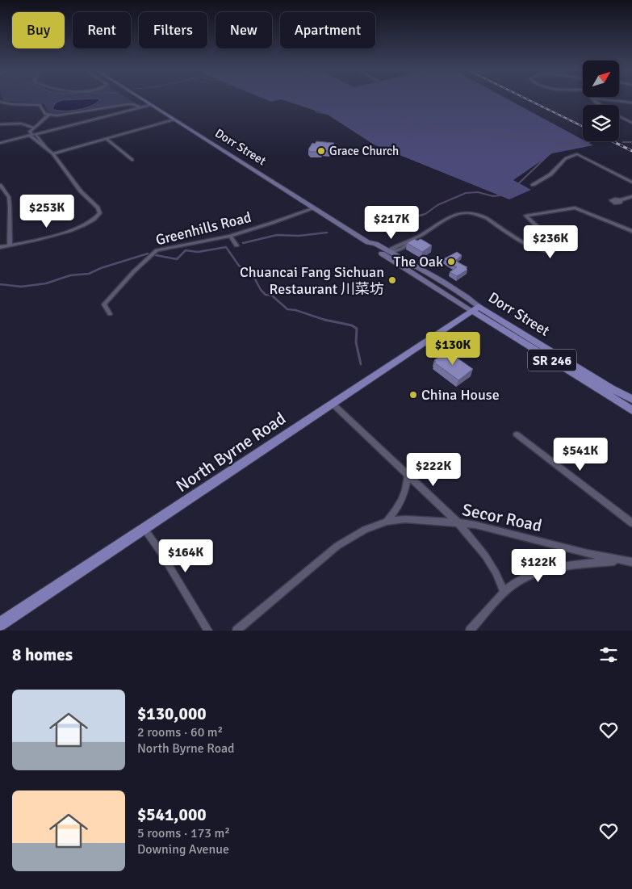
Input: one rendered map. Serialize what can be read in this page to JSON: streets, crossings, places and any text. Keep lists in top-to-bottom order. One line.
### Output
{"streets":{"main road":["Dorr Street","SR 246","North Byrne Road"],"street":["Greenhills Road","Secor Road"]},"crossings":[["Dorr Street","Greenhills Road"],["Dorr Street","North Byrne Road"]],"places":["Grace Church","The Oak","Chuancai Fang Sichuan Restaurant 川菜坊","China House"],"north":"top right","page":{"chip":["Buy","Rent","Filters","New","Apartment"],"price":["$253K","$217K","$236K","$130K","$541K","$222K","$164K","$122K"],"heading":"8 homes","list":[{"name":"$130,000","note":"2 rooms · 60 m² · North Byrne Road"},{"name":"$541,000","note":"5 rooms · 173 m² · Downing Avenue"}]}}
